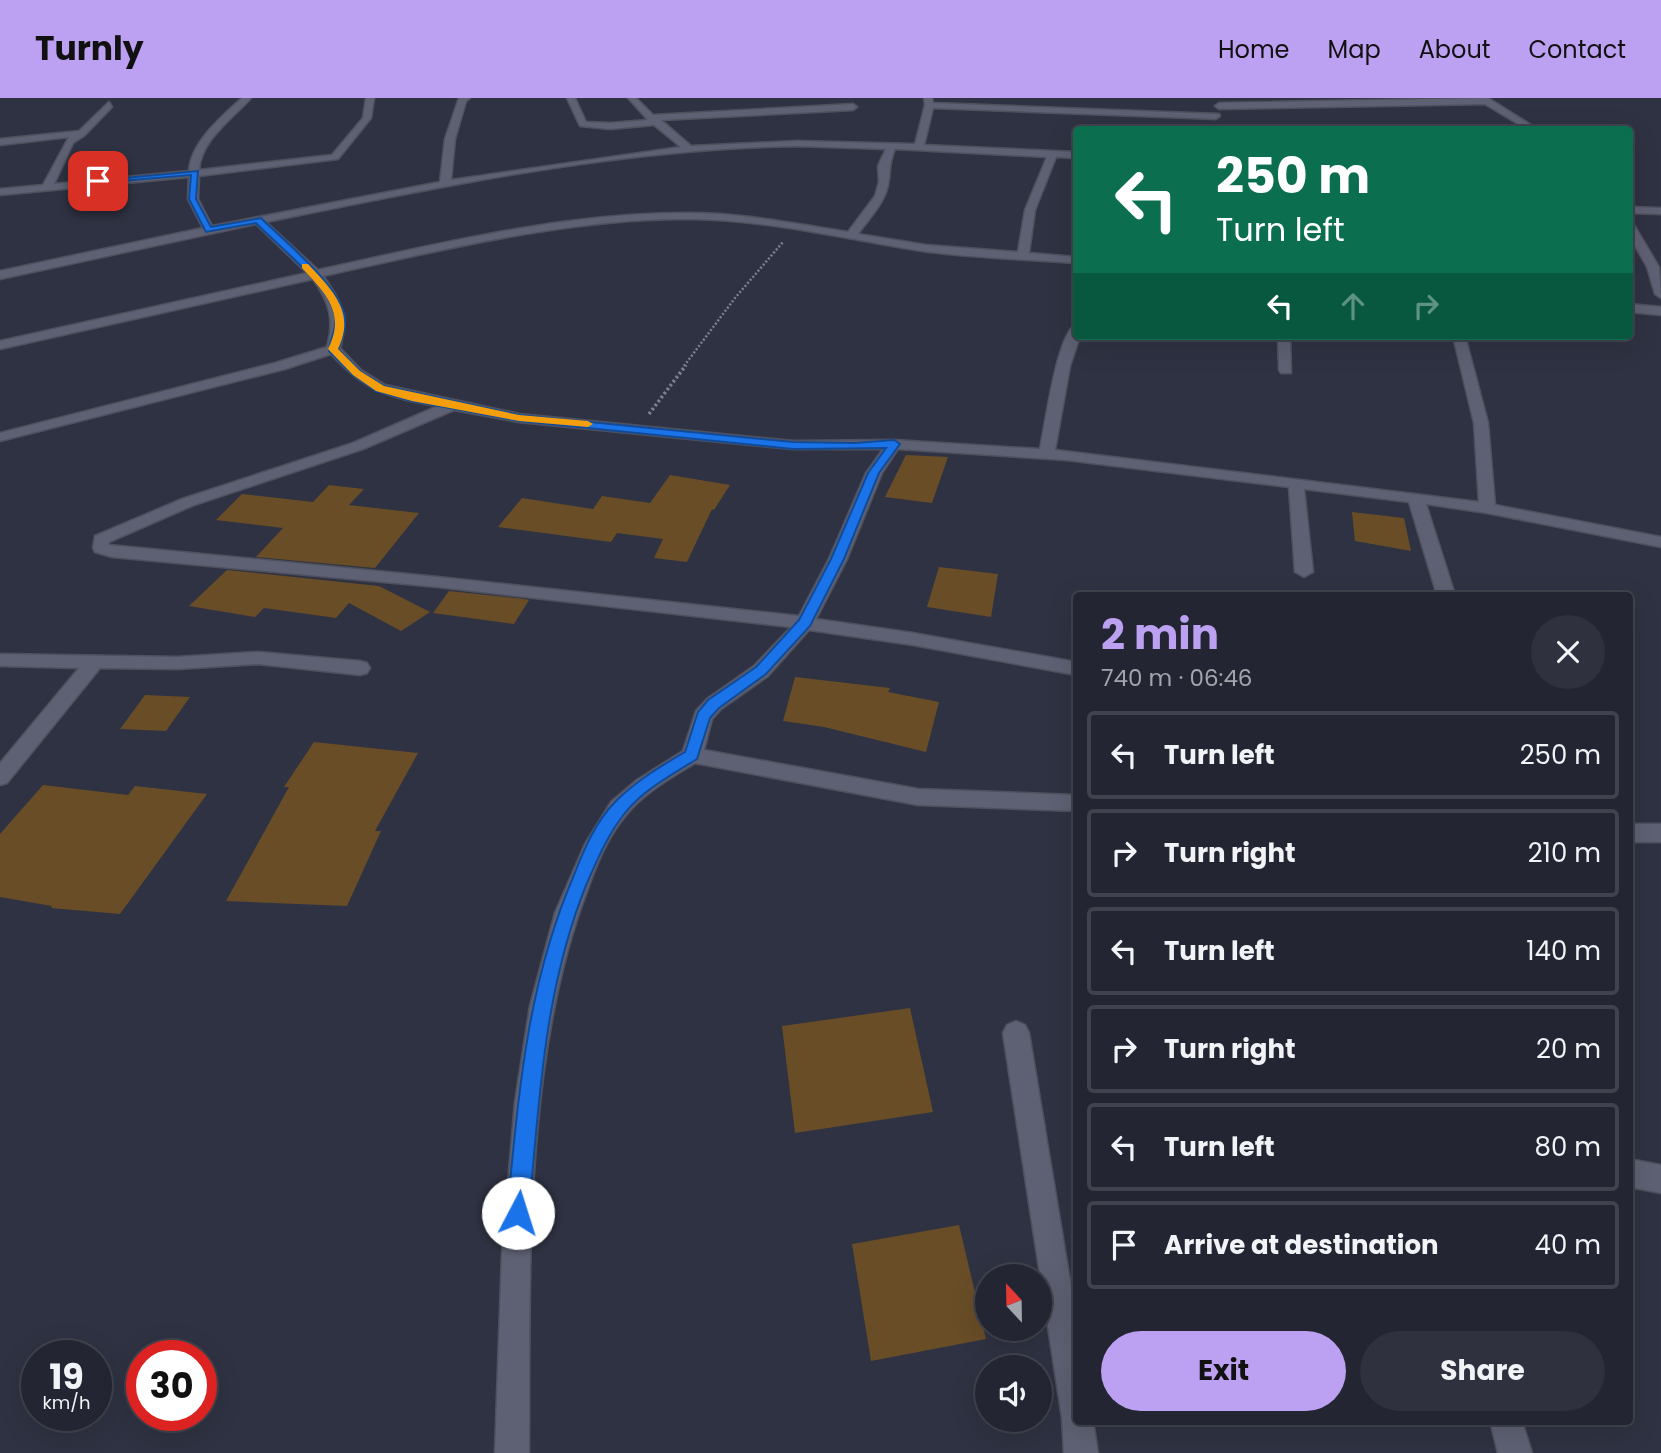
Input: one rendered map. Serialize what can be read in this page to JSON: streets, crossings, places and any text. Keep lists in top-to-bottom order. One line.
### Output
{"north":"top","page":{"header":"Turnly","nav":["Home","Map","About","Contact"],"turn":["250 m","Turn left"],"heading":["2 min","740 m · 06:46"],"list":[{"name":"Turn left","value":"250 m"},{"name":"Turn right","value":"210 m"},{"name":"Turn left","value":"140 m"},{"name":"Turn right","value":"20 m"},{"name":"Turn left","value":"80 m"},{"name":"Arrive at destination","value":"40 m"}],"buttons":["Exit","Share"],"speed":"19 km/h","limit":"30"}}
